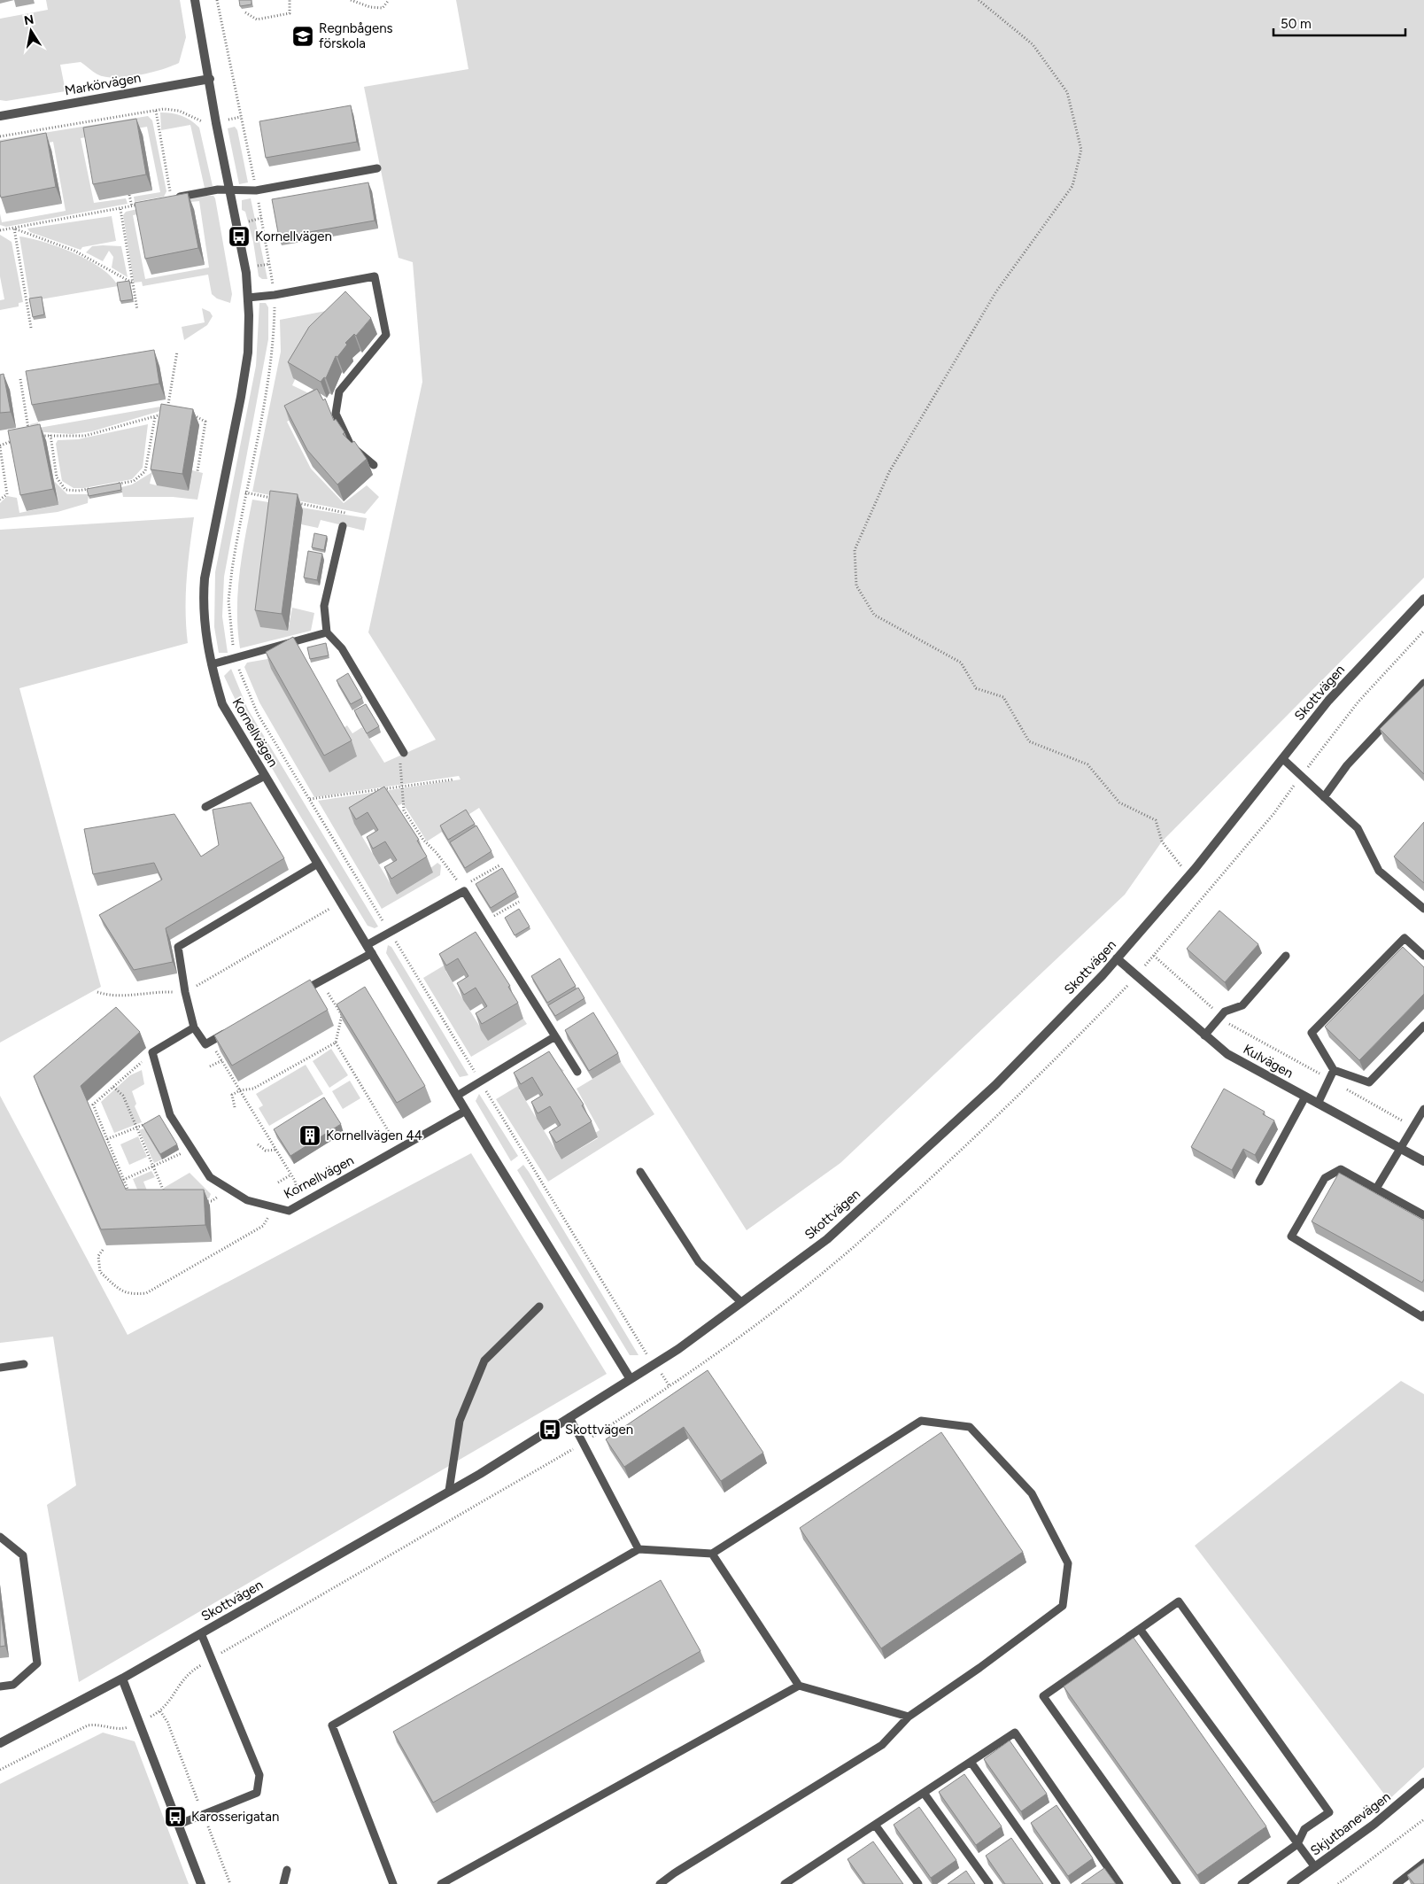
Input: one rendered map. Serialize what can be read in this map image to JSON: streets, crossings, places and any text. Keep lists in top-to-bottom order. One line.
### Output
{"streets":{"street":["Markörvägen","Skottvägen","Kornellvägen","Kulvägen","Skjutbanevägen"]},"crossings":[["Markörvägen","Kornellvägen"],["Skottvägen","Kornellvägen"],["Skottvägen","Kulvägen"]],"places":{"school or university":["Regnbågens förskola"],"bus stop":["Kornellvägen","Skottvägen","Karosserigatan"],"building":["Kornellvägen 44"]},"scale_bar":"50 m","north":"top"}
